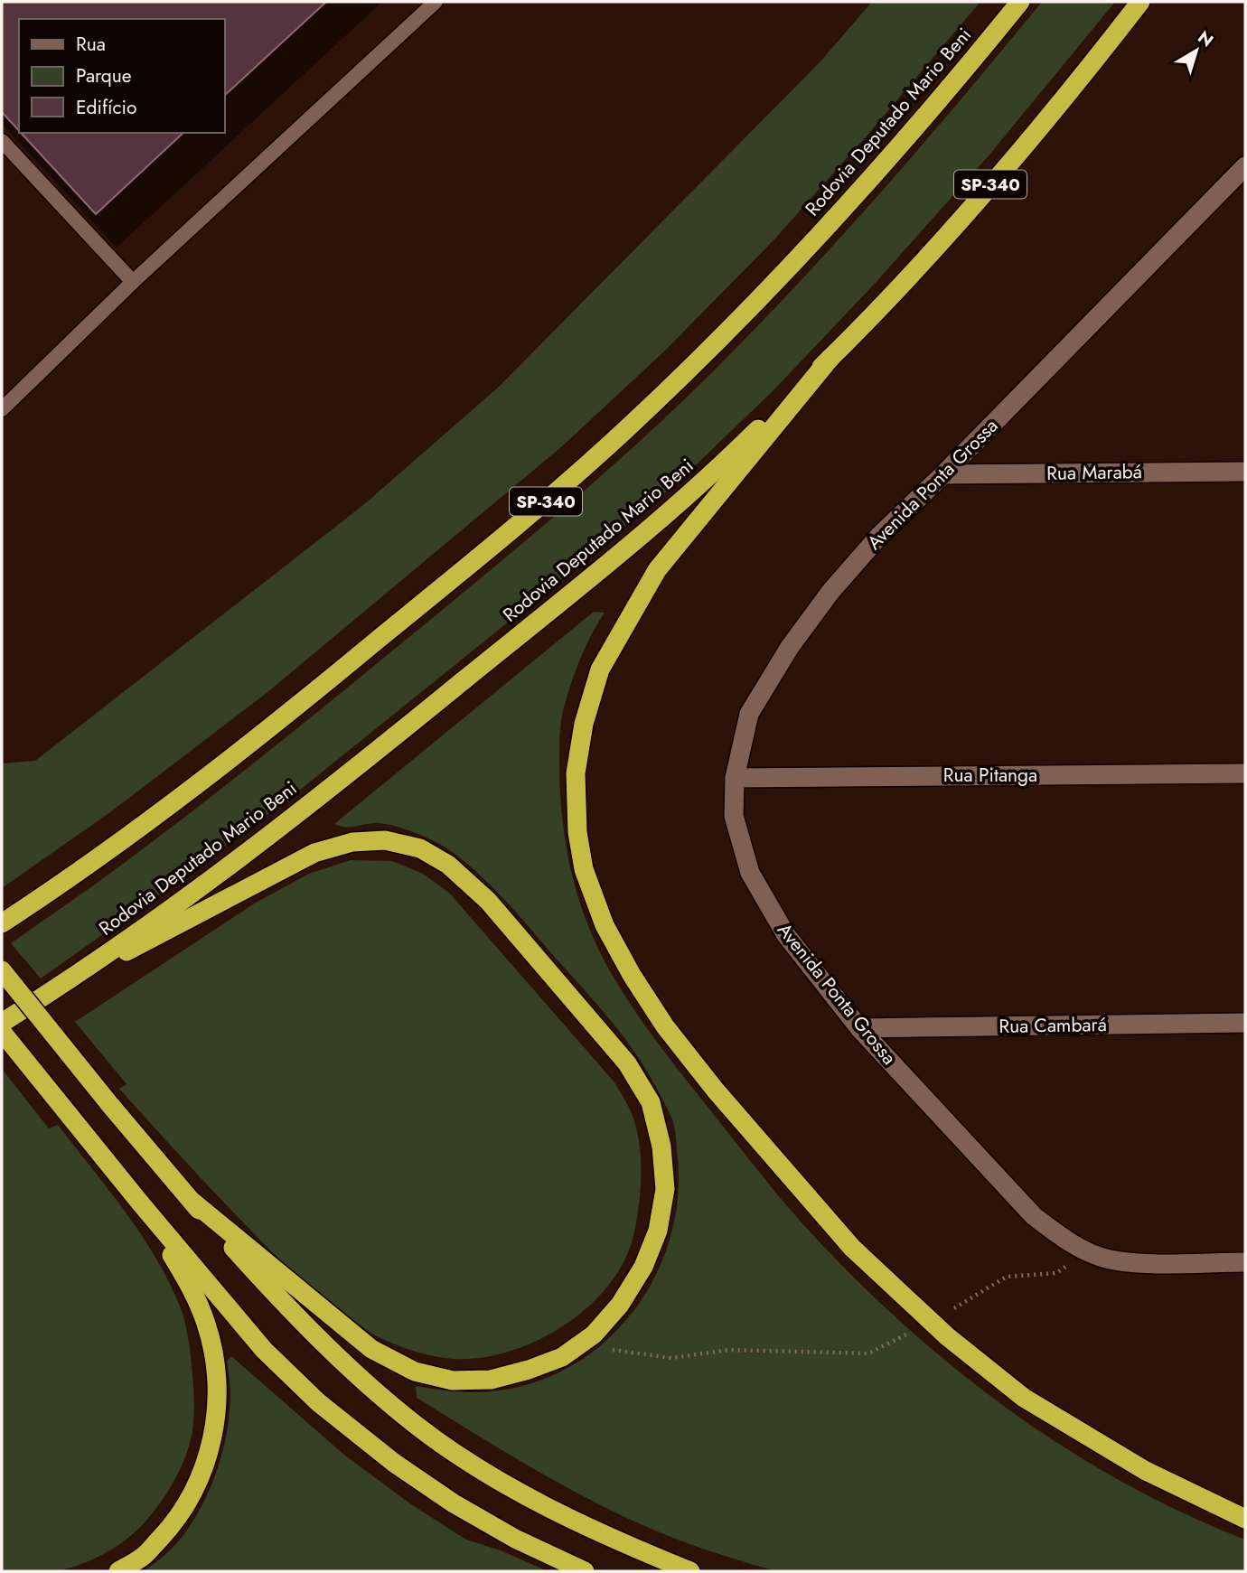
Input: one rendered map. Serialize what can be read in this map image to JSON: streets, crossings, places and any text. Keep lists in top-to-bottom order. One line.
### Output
{"streets":{"highway":["Rodovia Deputado Mario Beni","SP-340"],"street":["Rua Marabá","Avenida Ponta Grossa","Rua Pitanga","Rua Cambará"]},"crossings":[["Rua Marabá","Avenida Ponta Grossa"],["Avenida Ponta Grossa","Rua Pitanga"],["Avenida Ponta Grossa","Rua Cambará"]],"legend":["Rua","Parque","Edifício"],"north":"top right"}
